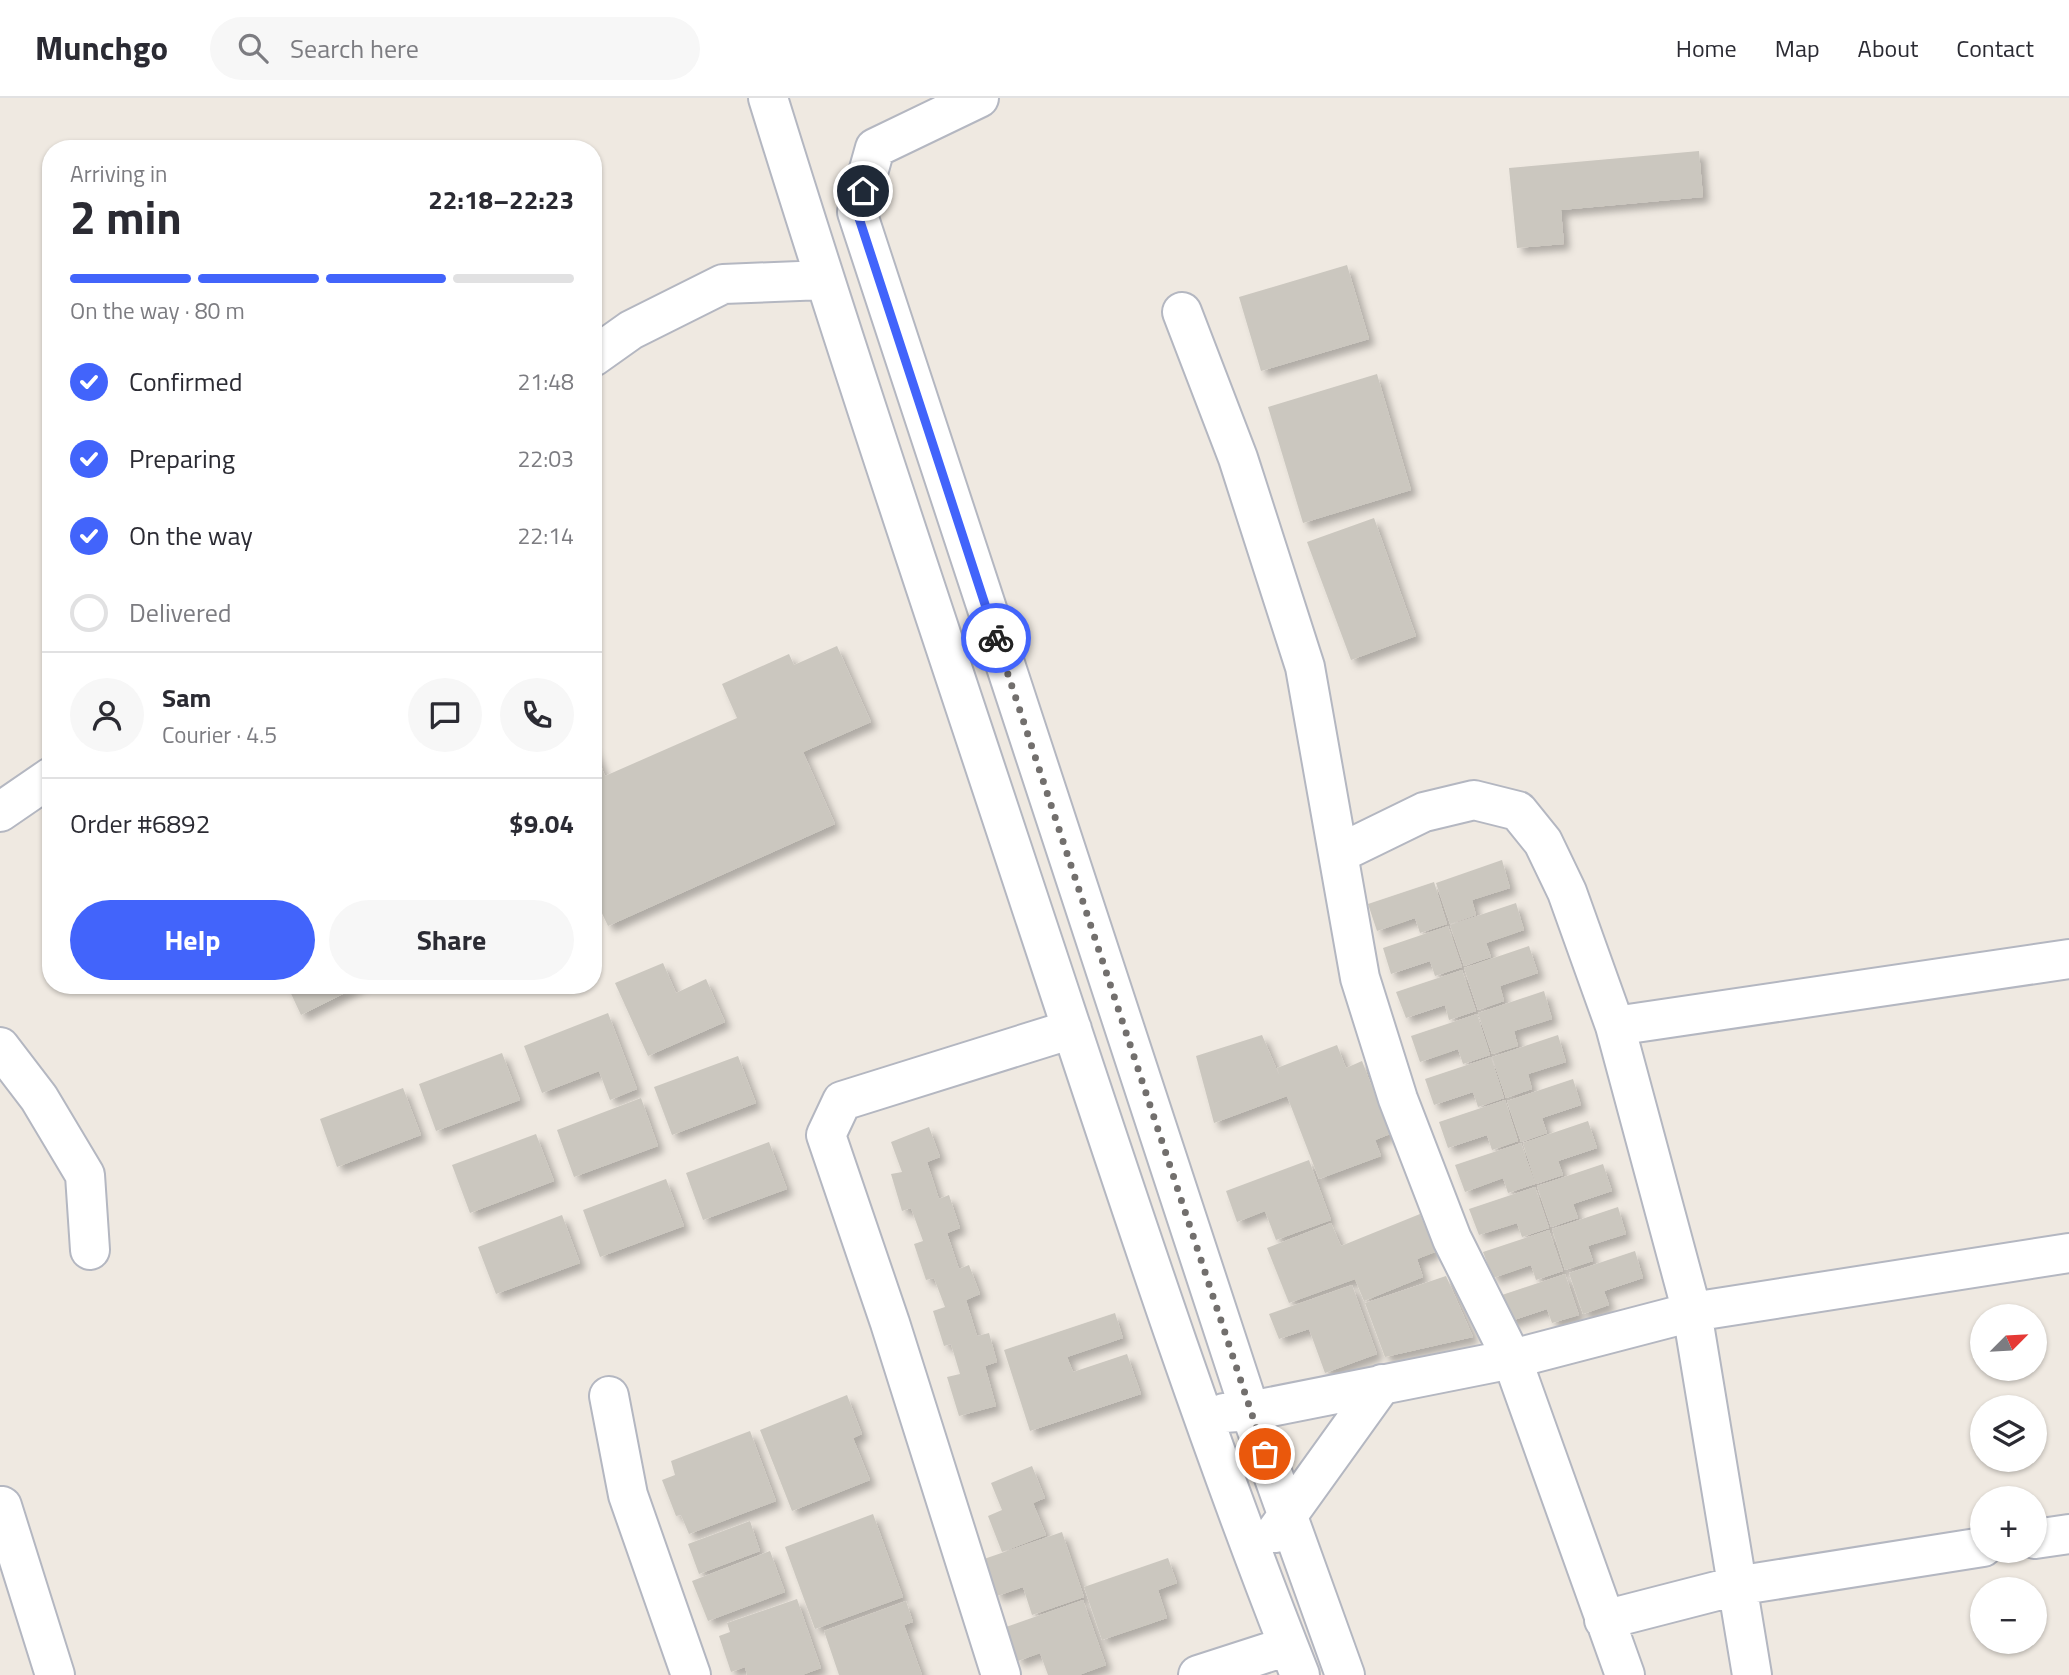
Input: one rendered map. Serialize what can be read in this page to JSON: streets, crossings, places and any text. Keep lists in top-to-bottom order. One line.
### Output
{"north":"top right","page":{"header":"Munchgo","search":"Search here","nav":["Home","Map","About","Contact"],"heading":["2 min","Arriving in","22:18–22:23"],"panel":["Sam","Courier · 4.5","Order #6892","$9.04"],"bar":"On the way · 80 m","list":[["Confirmed","21:48"],["Preparing","22:03"],["On the way","22:14"],"Delivered"],"buttons":["Help","Share"],"map_buttons":["+","−"]}}
